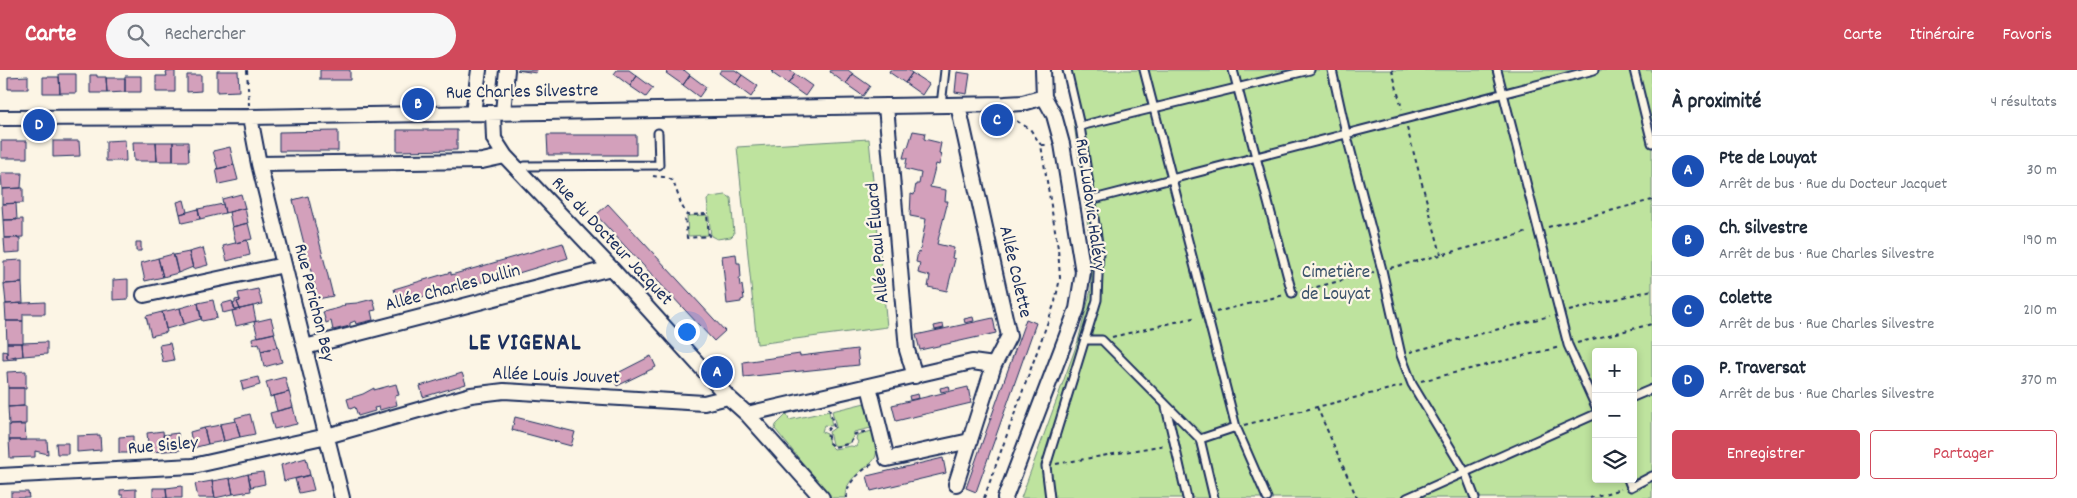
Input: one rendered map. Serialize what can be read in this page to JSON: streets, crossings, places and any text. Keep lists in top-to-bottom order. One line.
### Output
{"streets":{"street":["Rue Charles Silvestre","Rue Ludovic Halévy","Rue du Docteur Jacquet","Allée Paul Éluard","Allée Colette","Allée Charles Dullin","Rue Perichon Bey","Allée Louis Jouvet","Rue Sisley"]},"crossings":[["Rue Charles Silvestre","Rue Ludovic Halévy"],["Rue Charles Silvestre","Rue du Docteur Jacquet"],["Rue Charles Silvestre","Allée Paul Éluard"],["Rue Charles Silvestre","Allée Colette"],["Rue Charles Silvestre","Rue Perichon Bey"],["Rue du Docteur Jacquet","Allée Charles Dullin"],["Rue du Docteur Jacquet","Allée Louis Jouvet"],["Allée Charles Dullin","Rue Perichon Bey"],["Rue Perichon Bey","Allée Louis Jouvet"],["Rue Perichon Bey","Rue Sisley"],["Allée Louis Jouvet","Rue Sisley"]],"districts":["LE VIGENAL"],"parks":["Cimetière de Louyat"],"page":{"header":"Carte","search":"Rechercher","nav":["Carte","Itinéraire","Favoris"],"heading":["À proximité","4 résultats"],"pins":["B","C","D","A"],"list":[{"mark":"A","name":"Pte de Louyat","note":"Arrêt de bus · Rue du Docteur Jacquet","value":"30 m"},{"mark":"B","name":"Ch. Silvestre","note":"Arrêt de bus · Rue Charles Silvestre","value":"190 m"},{"mark":"C","name":"Colette","note":"Arrêt de bus · Rue Charles Silvestre","value":"210 m"},{"mark":"D","name":"P. Traversat","note":"Arrêt de bus · Rue Charles Silvestre","value":"370 m"}],"map_buttons":["+","−"],"buttons":["Enregistrer","Partager"]}}
